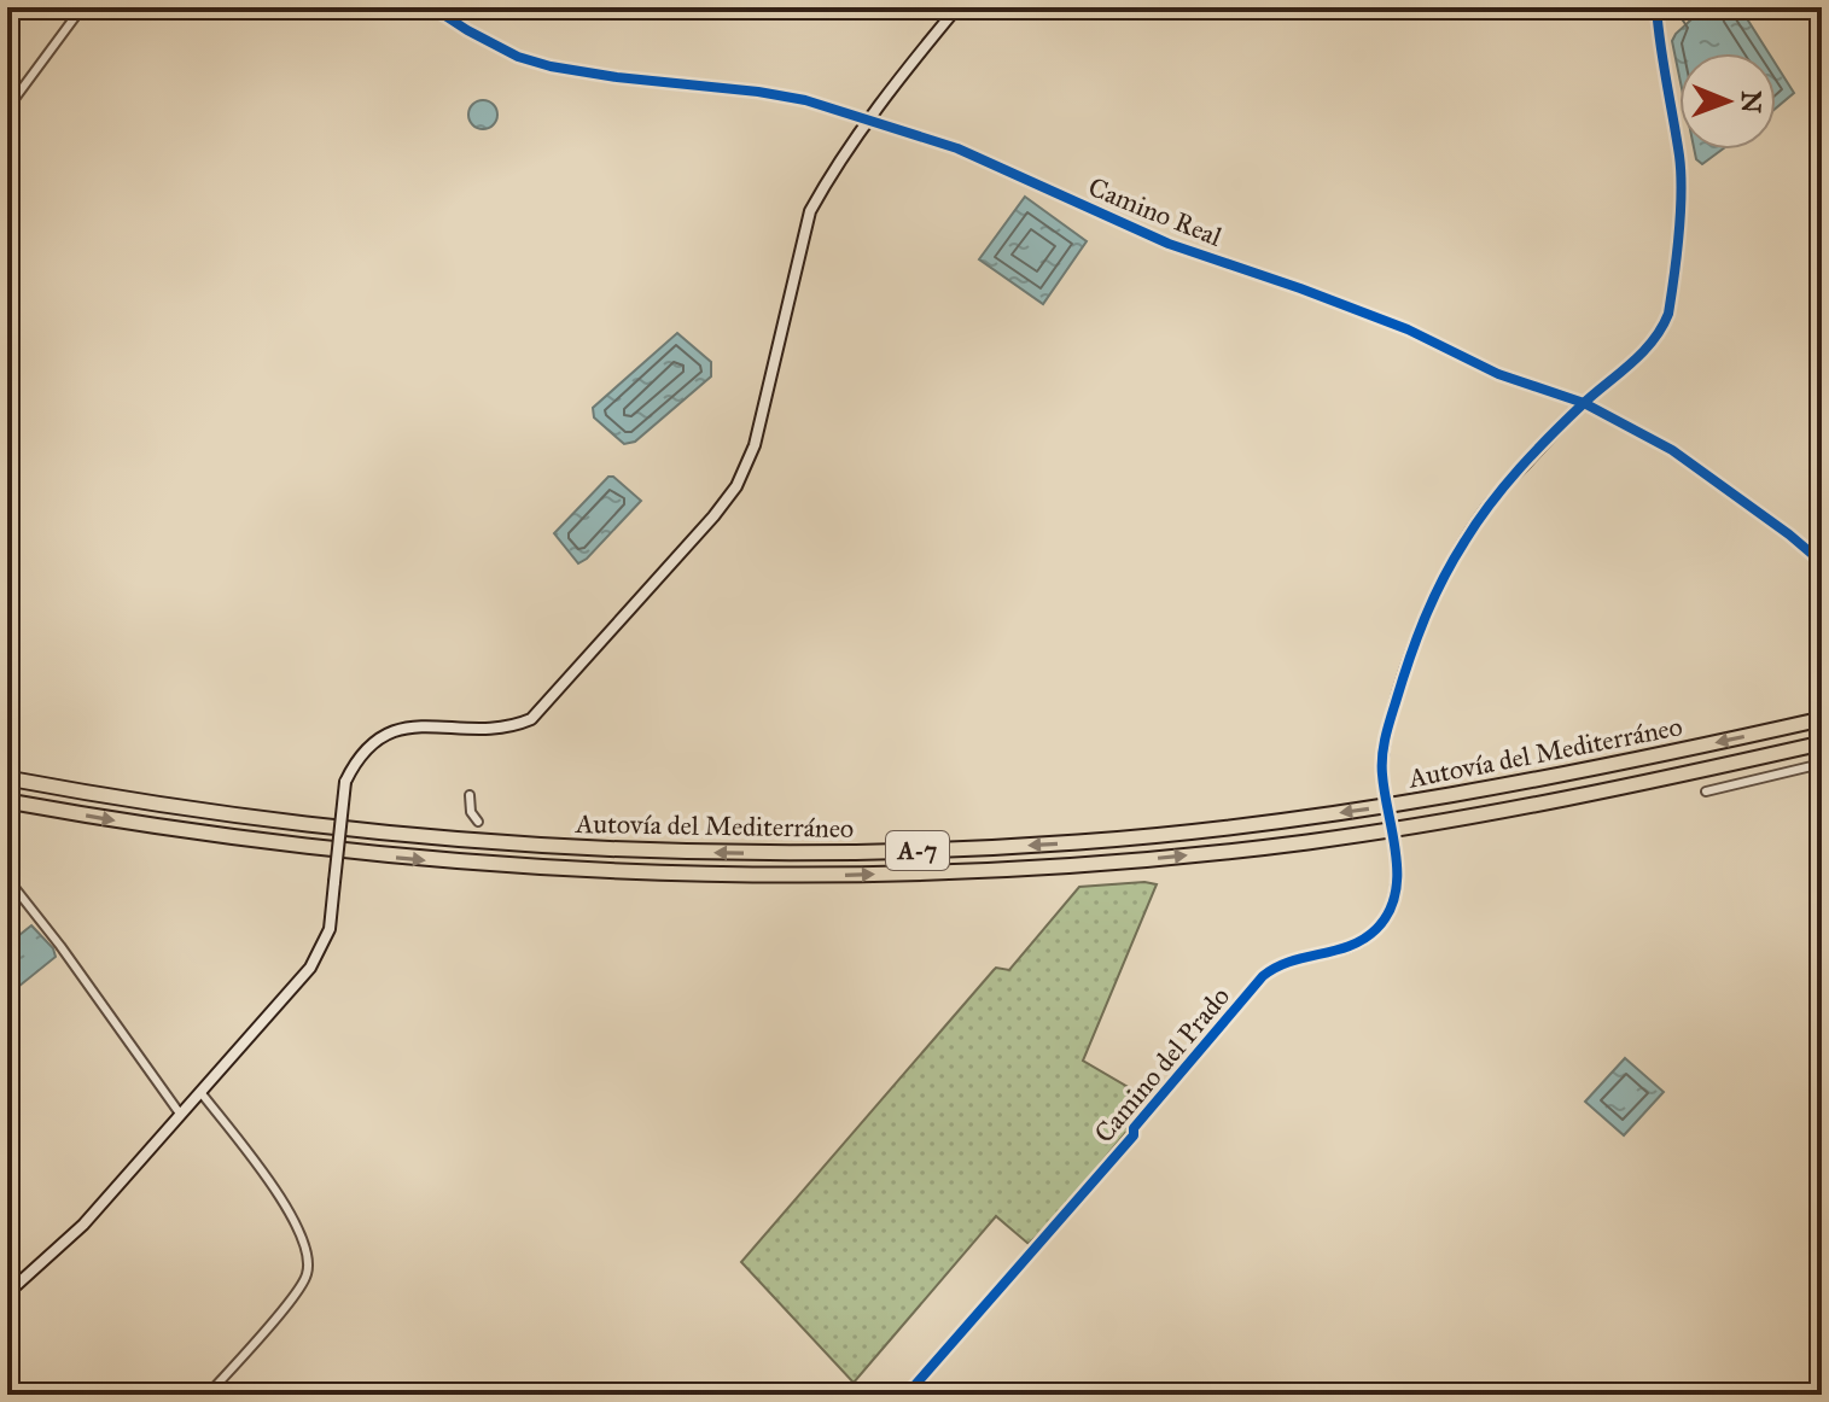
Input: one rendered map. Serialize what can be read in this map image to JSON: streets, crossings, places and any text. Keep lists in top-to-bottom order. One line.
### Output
{"streets":{"highway":["Autovía del Mediterráneo","A-7"],"street":["Camino Real","Camino del Prado"]},"crossings":[["Camino Real","Camino del Prado"]],"north":"right"}
